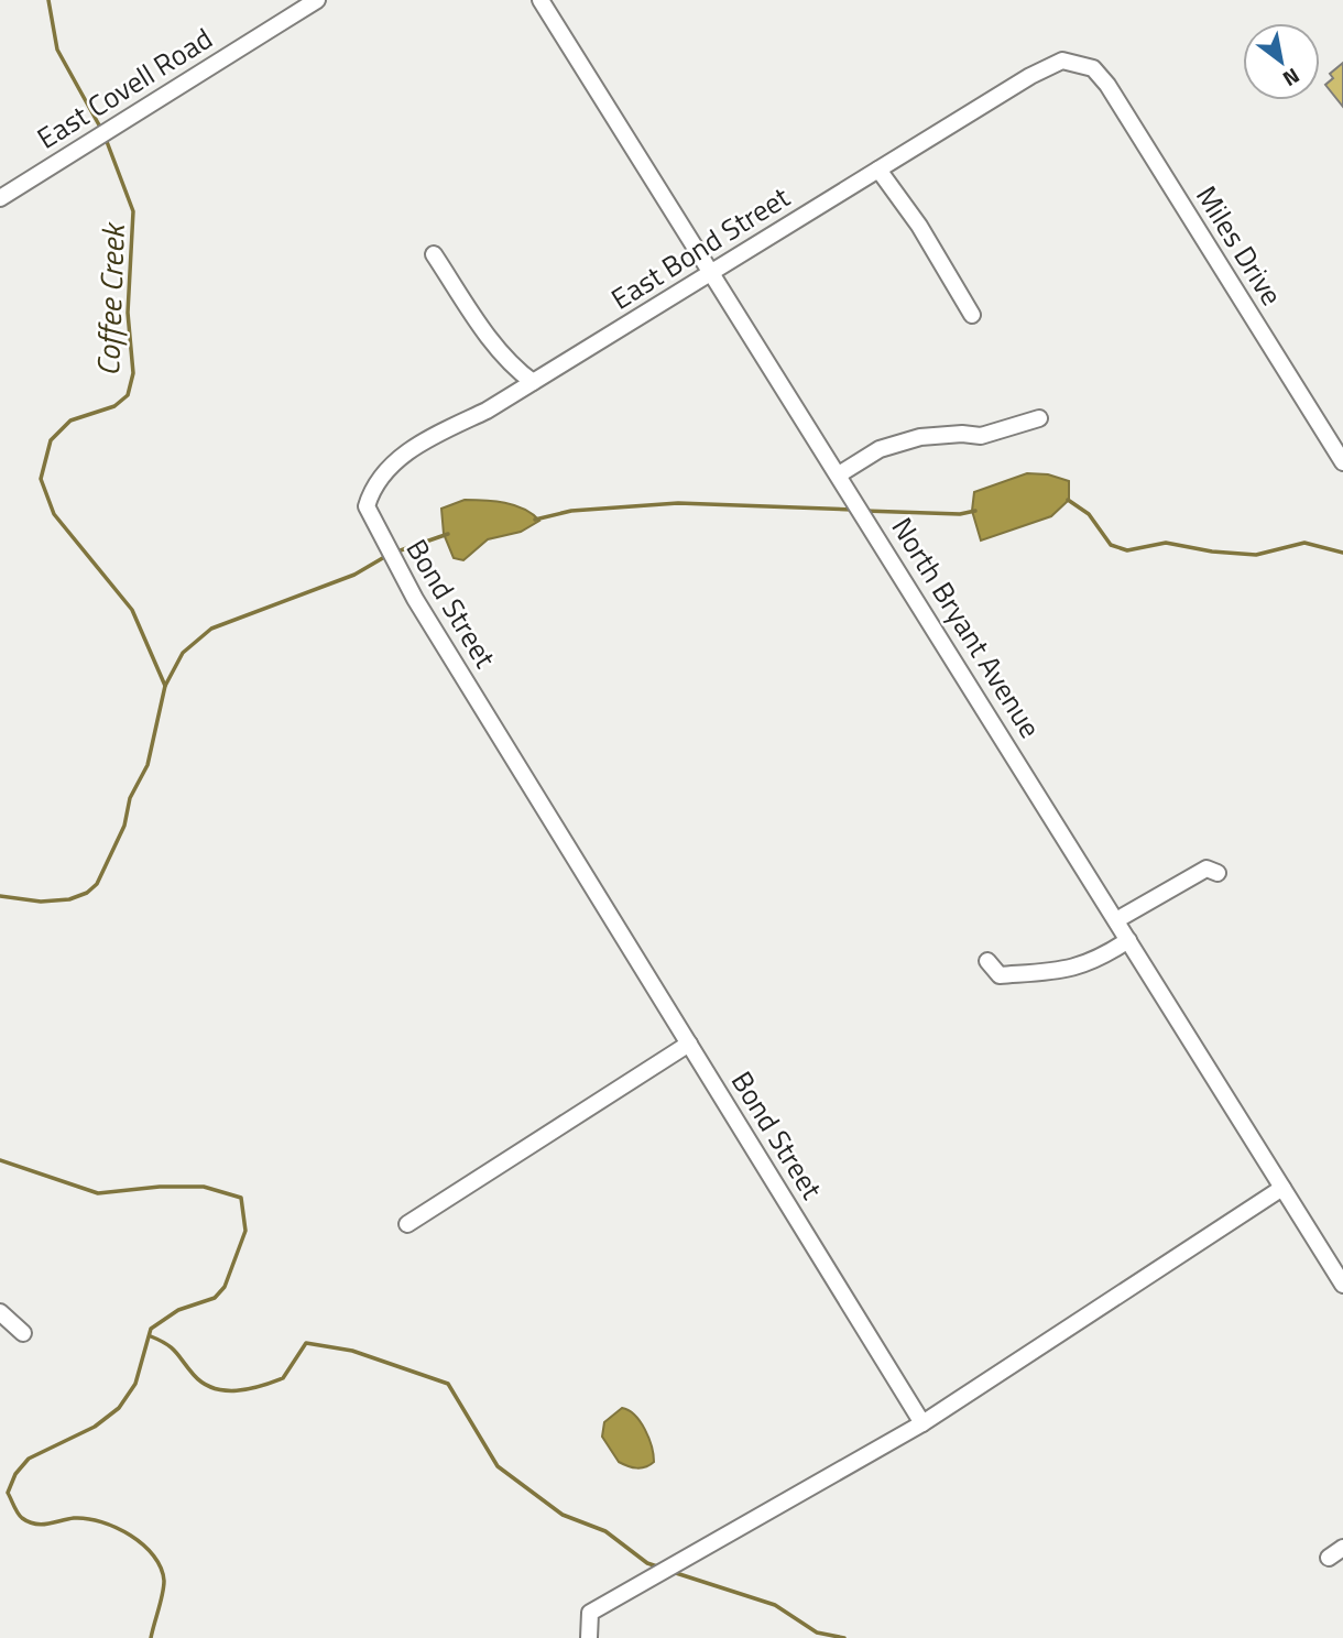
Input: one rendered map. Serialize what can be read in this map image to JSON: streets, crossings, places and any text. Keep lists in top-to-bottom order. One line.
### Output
{"streets":{"street":["East Covell Road","Miles Drive","East Bond Street","Bond Street","North Bryant Avenue"]},"crossings":[["Miles Drive","East Bond Street"],["East Bond Street","Bond Street"],["East Bond Street","North Bryant Avenue"]],"water":["Coffee Creek"],"north":"bottom right"}
